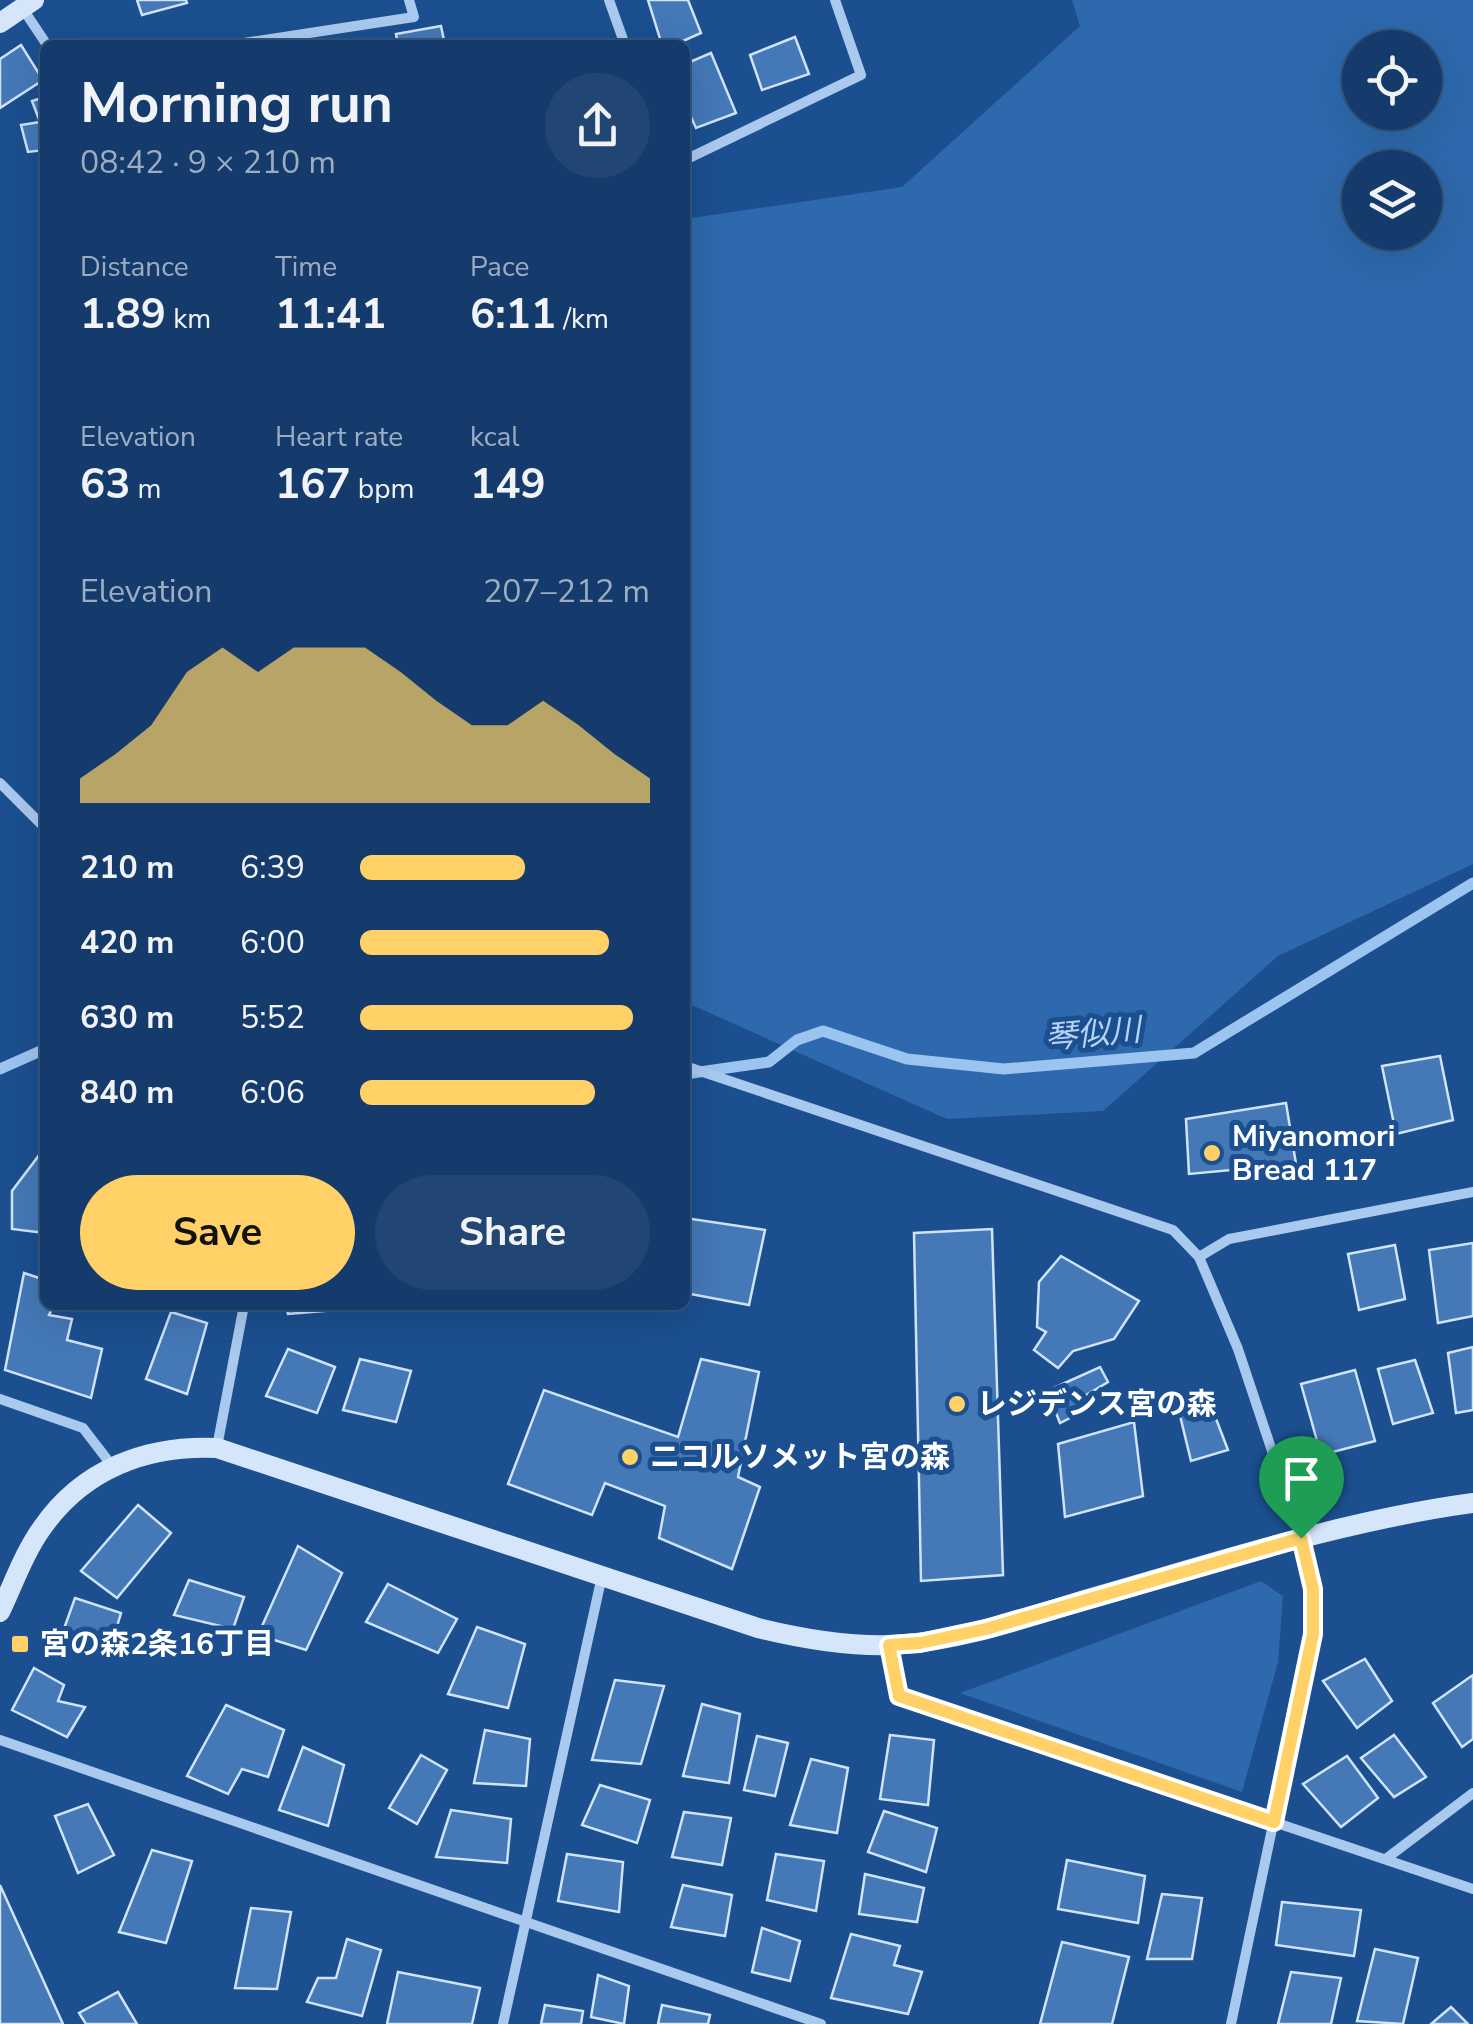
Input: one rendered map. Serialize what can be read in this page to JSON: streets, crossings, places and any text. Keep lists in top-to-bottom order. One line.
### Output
{"water":["琴似川"],"places":{"other":["Miyanomori Bread 117","レジデンス宮の森","ニコルソメット宮の森"],"transit":["宮の森2条16丁目"]},"page":{"heading":["Morning run","08:42 · 9 × 210 m"],"stats":[["Distance","1.89 km"],["Time","11:41"],["Pace","6:11 /km"],["Elevation","63 m"],["Heart rate","167 bpm"],["kcal","149"]],"chart":["Elevation","207–212 m"],"list":[{"name":"210 m","note":"6:39"},{"name":"420 m","note":"6:00"},{"name":"630 m","note":"5:52"},{"name":"840 m","note":"6:06"}],"buttons":["Save","Share"]}}
